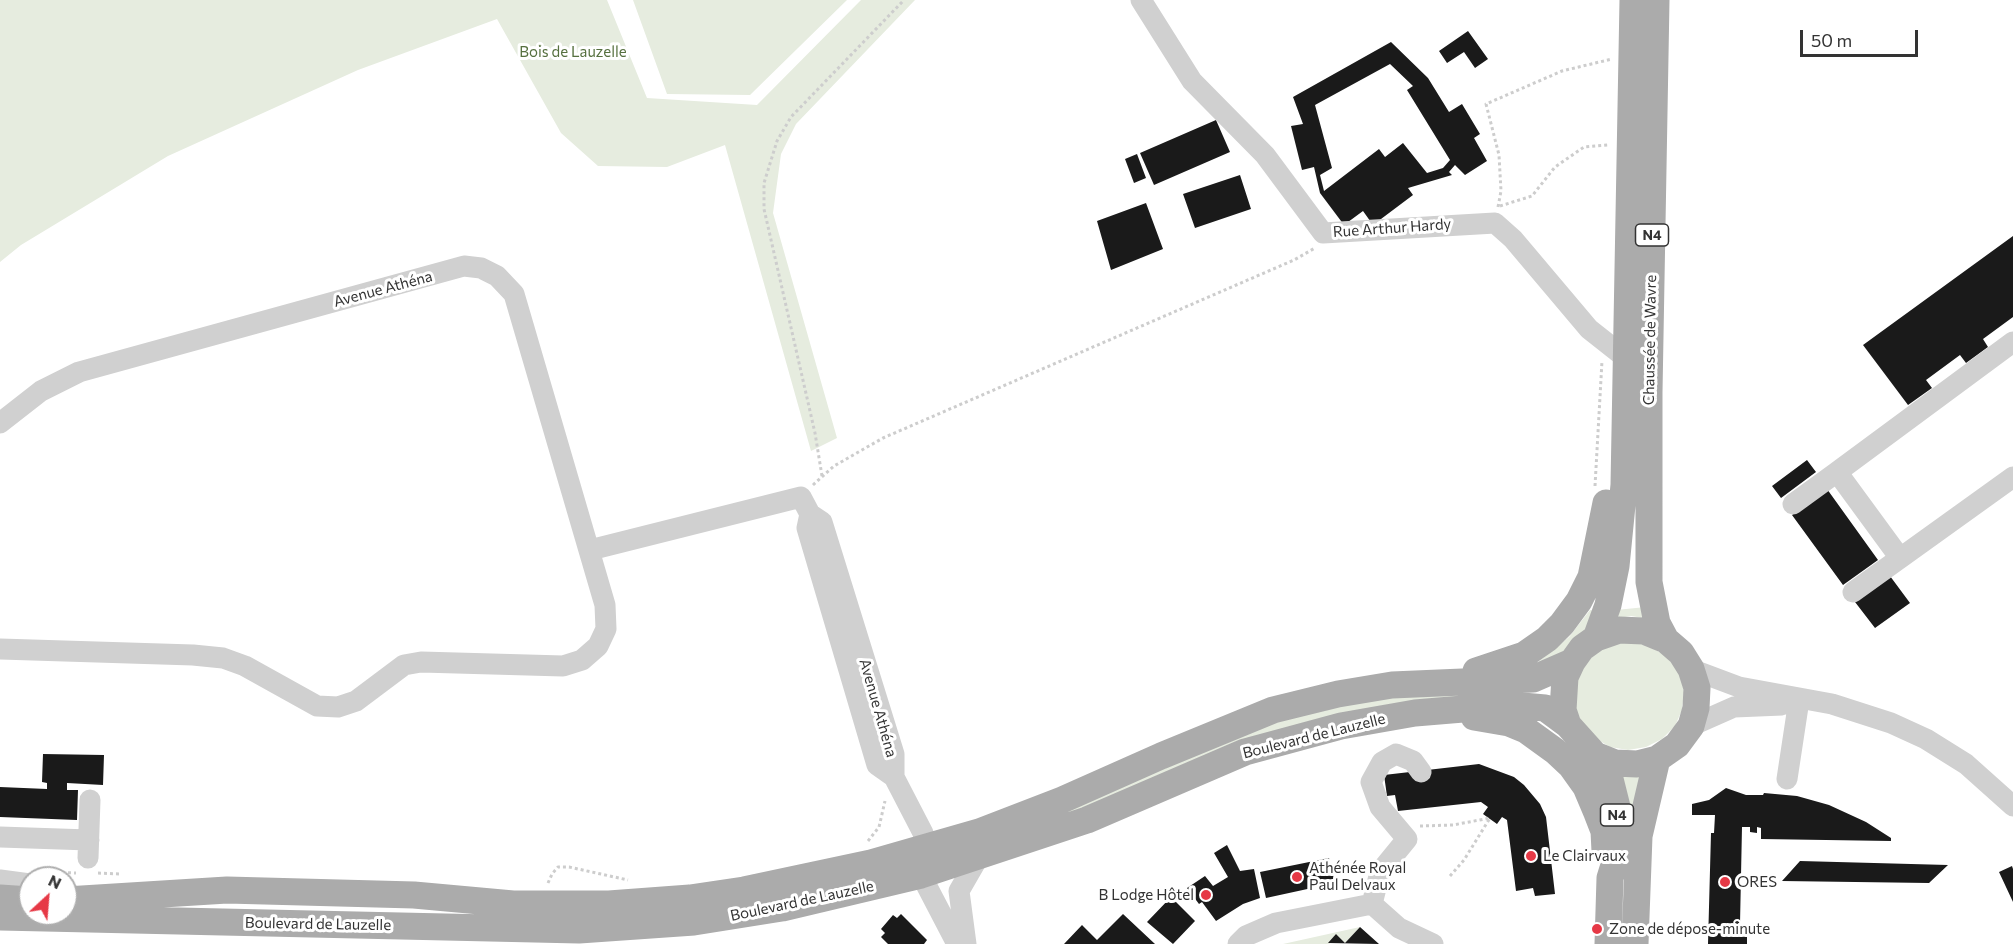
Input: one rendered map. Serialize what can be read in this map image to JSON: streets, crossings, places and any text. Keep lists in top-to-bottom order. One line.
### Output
{"streets":{"main road":["N4","Chaussée de Wavre","Boulevard de Lauzelle"],"street":["Rue Arthur Hardy","Avenue Athéna"]},"crossings":[["N4","Chaussée de Wavre"],["N4","Boulevard de Lauzelle"],["Chaussée de Wavre","Boulevard de Lauzelle"]],"parks":["Bois de Lauzelle"],"places":["Le Clairvaux","Athénée Royal Paul Delvaux","ORES","B Lodge Hôtel","Zone de dépose-minute"],"scale_bar":"50 m","north":"top right"}
